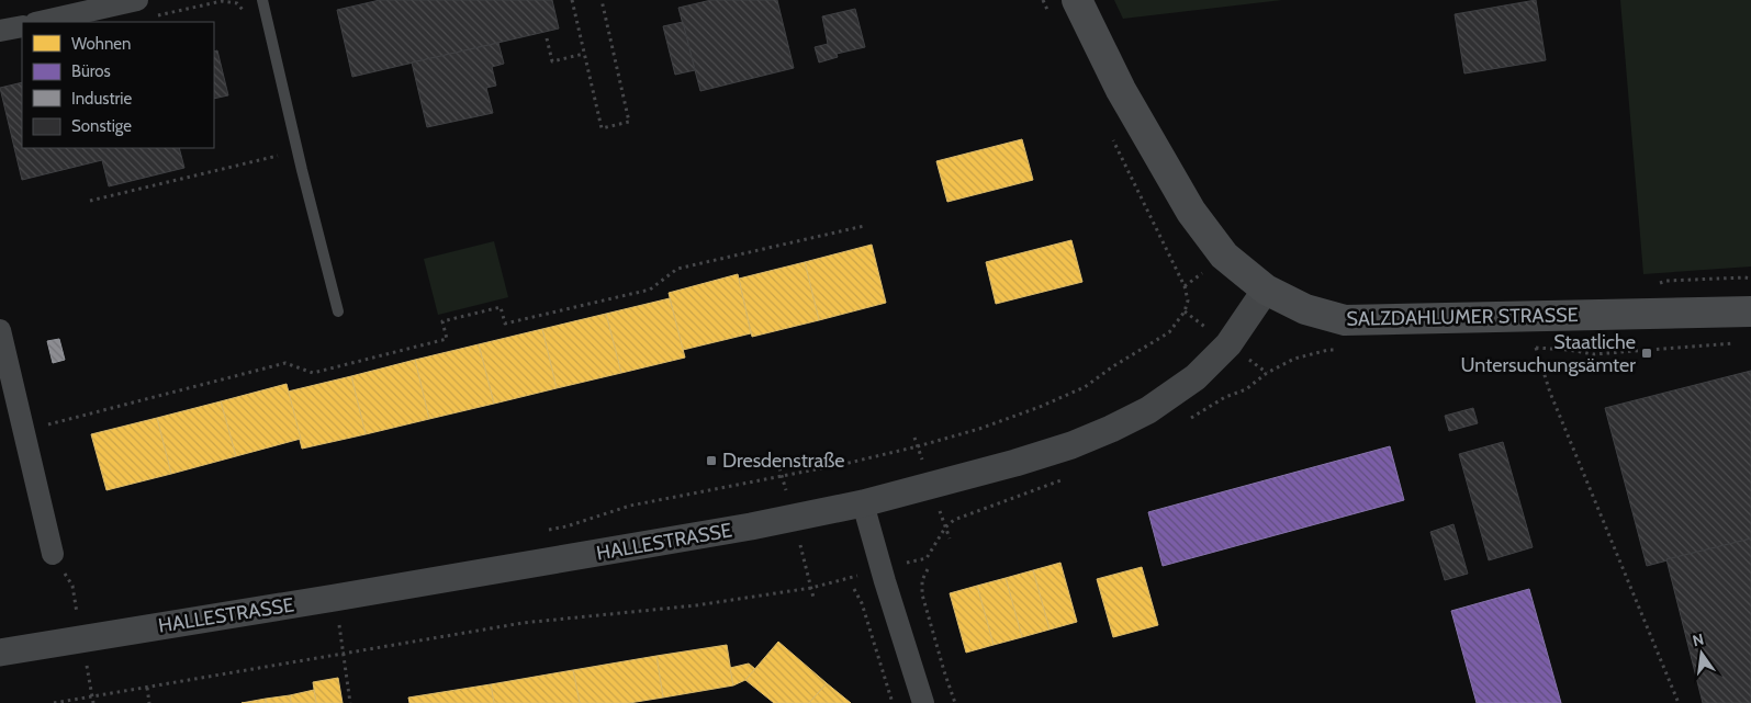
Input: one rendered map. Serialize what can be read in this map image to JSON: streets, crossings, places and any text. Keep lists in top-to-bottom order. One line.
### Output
{"streets":{"main road":["SALZDAHLUMER STRASSE"],"street":["HALLESTRASSE"]},"crossings":[["SALZDAHLUMER STRASSE","HALLESTRASSE"]],"places":{"transit":["Staatliche Untersuchungsämter","Dresdenstraße"]},"legend":["Wohnen","Büros","Industrie","Sonstige"],"north":"top"}
